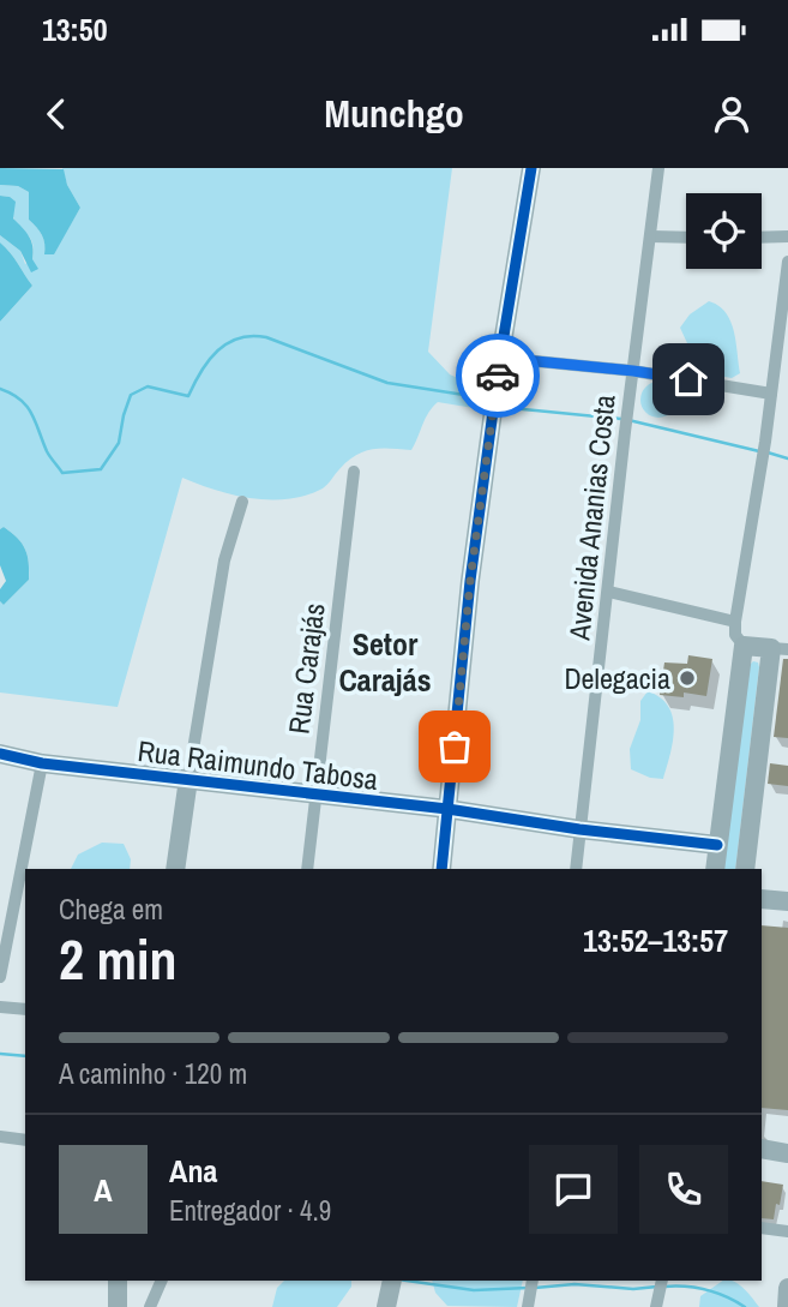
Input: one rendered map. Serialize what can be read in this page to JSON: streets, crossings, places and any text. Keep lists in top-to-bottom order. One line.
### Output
{"streets":{"street":["Avenida Ananias Costa","Rua Carajás","Rua Raimundo Tabosa"]},"crossings":[["Avenida Ananias Costa","Rua Raimundo Tabosa"],["Rua Carajás","Rua Raimundo Tabosa"]],"districts":["Setor Carajás"],"places":["Delegacia"],"page":{"status":"13:50","header":"Munchgo","heading":["2 min","Chega em","13:52–13:57"],"panel":["Ana","Entregador · 4.9"],"bar":"A caminho · 120 m","round":"A"}}
